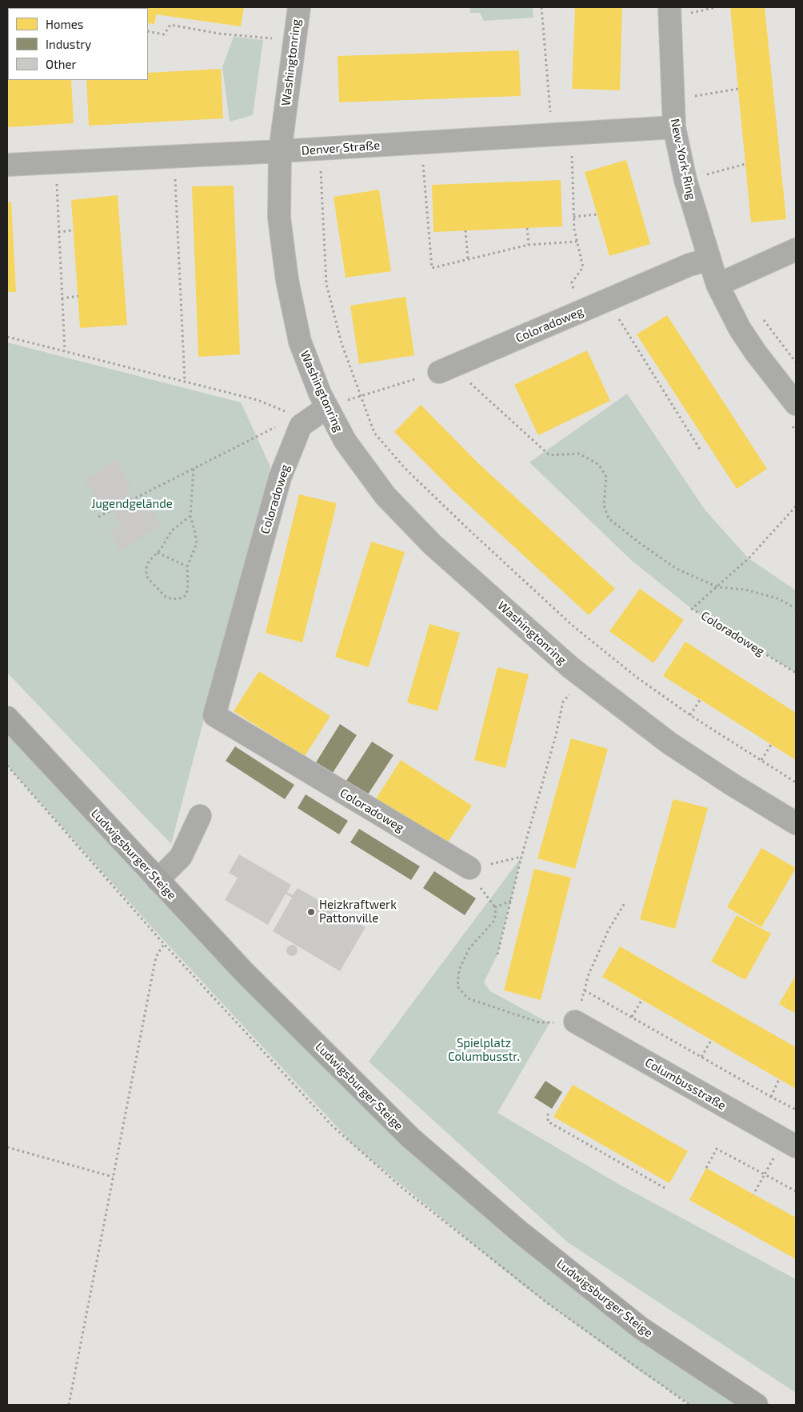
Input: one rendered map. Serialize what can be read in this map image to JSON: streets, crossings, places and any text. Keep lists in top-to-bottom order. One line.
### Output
{"streets":{"main road":["Ludwigsburger Steige"],"street":["Washingtonring","Denver Straße","New-York-Ring","Coloradoweg","Columbusstraße"]},"crossings":[["Washingtonring","Denver Straße"],["Denver Straße","New-York-Ring"],["New-York-Ring","Coloradoweg"]],"parks":["Jugendgelände","Spielplatz Columbusstr."],"places":["Heizkraftwerk Pattonville"],"legend":["Homes","Industry","Other"]}
